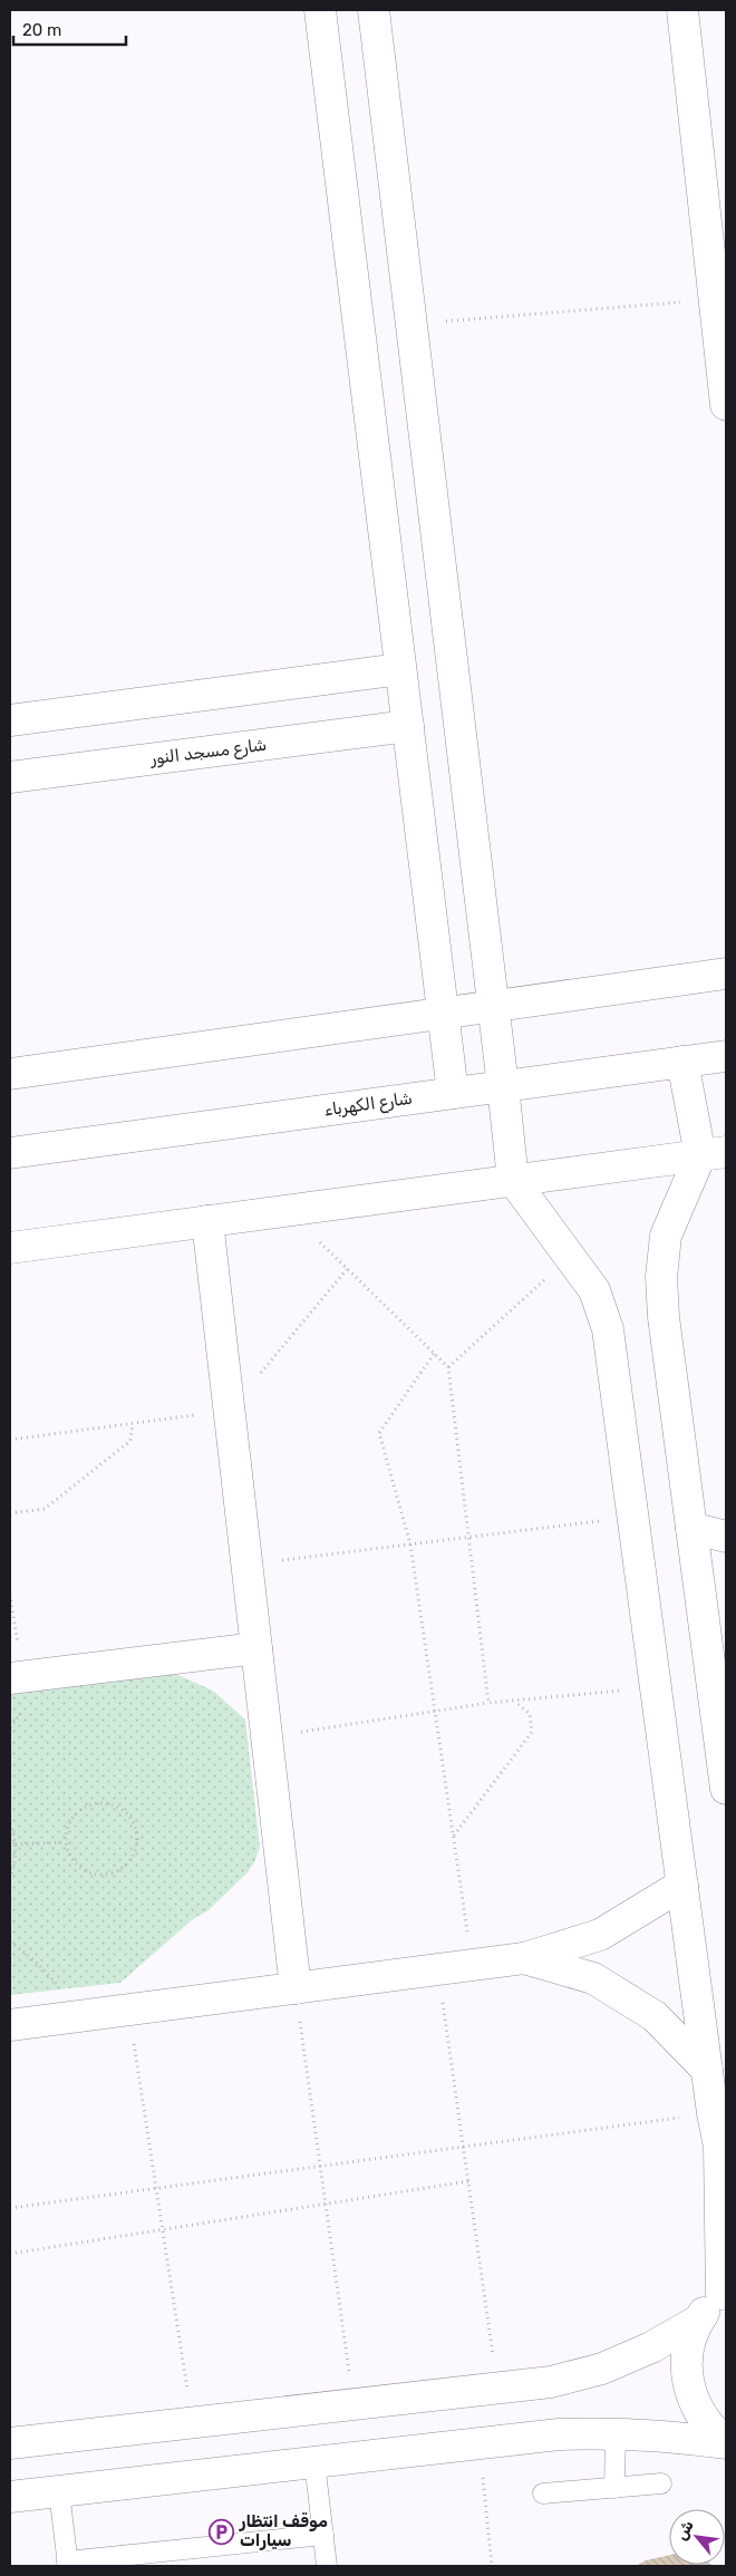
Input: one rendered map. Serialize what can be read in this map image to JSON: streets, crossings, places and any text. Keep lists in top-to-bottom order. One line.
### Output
{"streets":{"street":["شارع مسجد النور","شارع الكهرباء"]},"places":{"parking":["موقف انتظار سيارات"]},"scale_bar":"20 m","north":"top left"}
